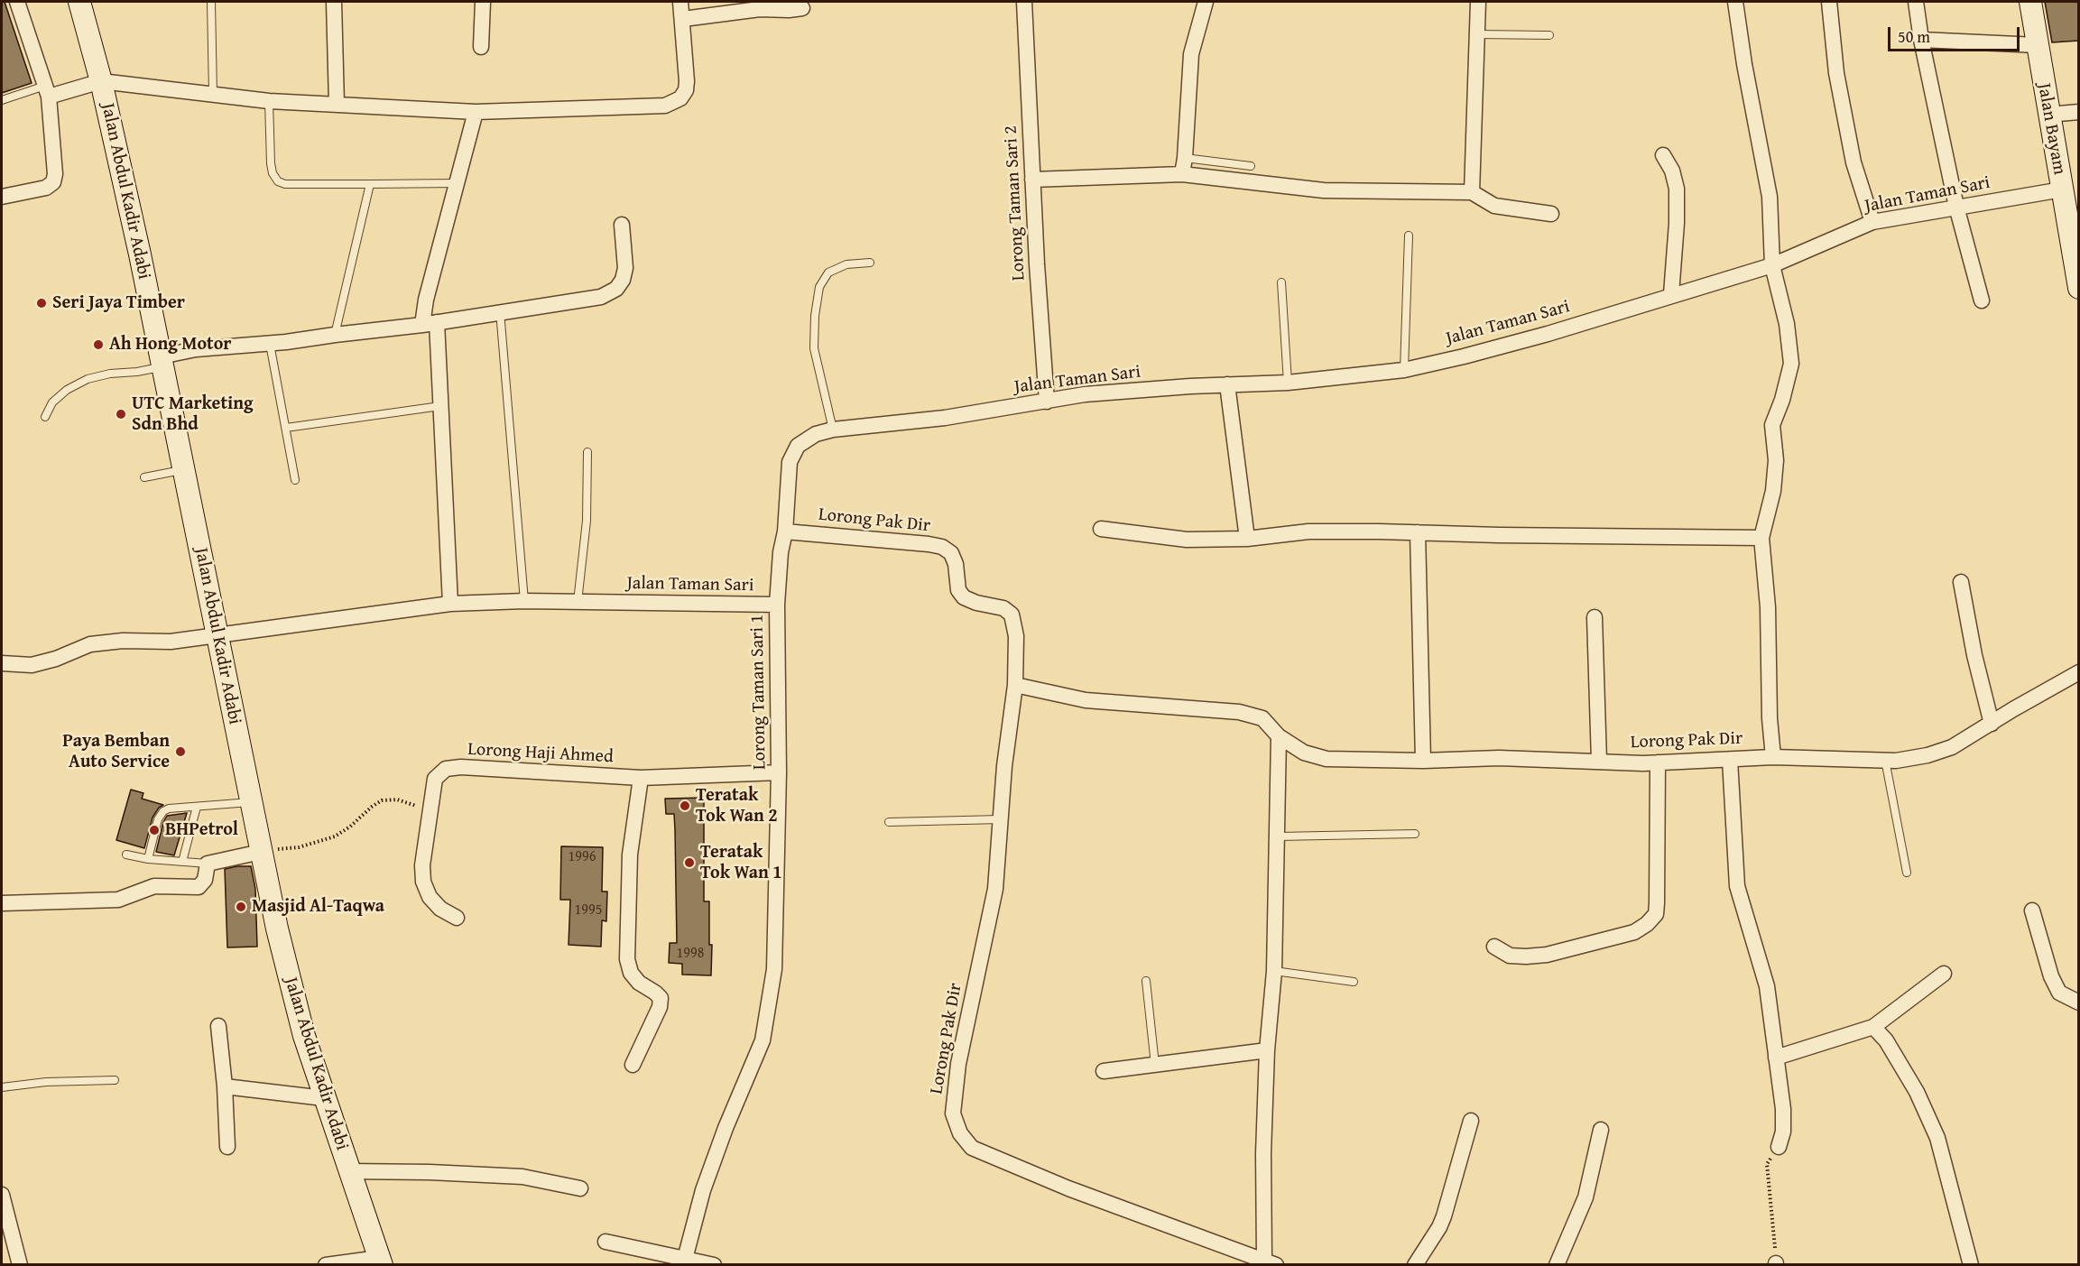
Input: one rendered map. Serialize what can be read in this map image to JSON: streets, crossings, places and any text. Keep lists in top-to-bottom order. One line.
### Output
{"streets":{"main road":["Jalan Bayam","Jalan Abdul Kadir Adabi"],"street":["Jalan Taman Sari","Lorong Taman Sari 2","Lorong Pak Dir","Lorong Taman Sari 1","Lorong Haji Ahmed"]},"crossings":[["Jalan Bayam","Jalan Taman Sari"],["Jalan Abdul Kadir Adabi","Jalan Taman Sari"],["Jalan Taman Sari","Lorong Taman Sari 2"],["Jalan Taman Sari","Lorong Pak Dir"],["Jalan Taman Sari","Lorong Taman Sari 1"],["Lorong Taman Sari 1","Lorong Haji Ahmed"]],"places":["Seri Jaya Timber","Ah Hong Motor","UTC Marketing Sdn Bhd","Paya Bemban Auto Service","Teratak Tok Wan 2","BHPetrol","Teratak Tok Wan 1","Masjid Al-Taqwa"],"house_numbers":["1996","1995","1998"],"scale_bar":"50 m"}
